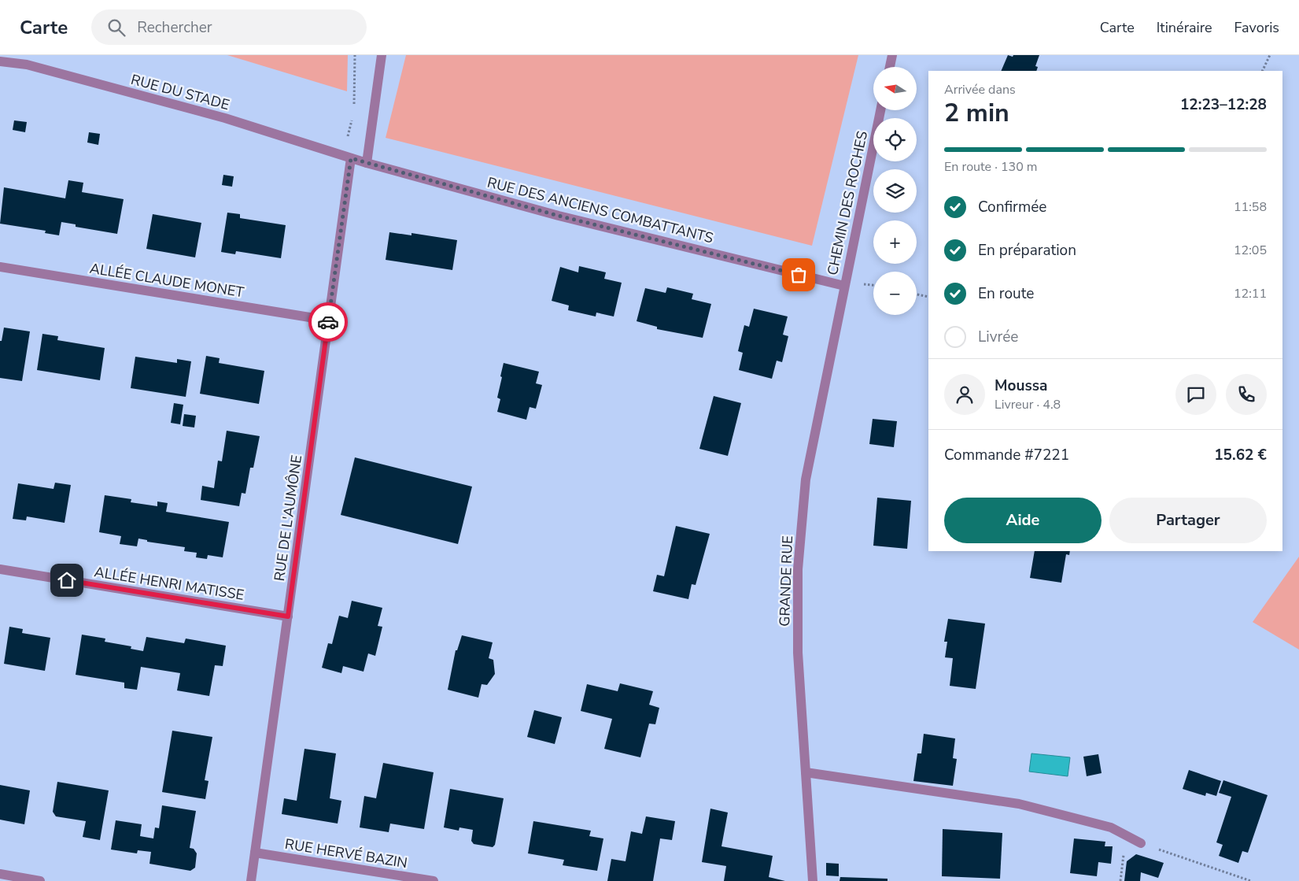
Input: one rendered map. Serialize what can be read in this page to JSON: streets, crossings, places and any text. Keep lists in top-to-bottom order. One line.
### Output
{"streets":{"street":["RUE DU STADE","CHEMIN DES ROCHES","RUE DES ANCIENS COMBATTANTS","ALLÉE CLAUDE MONET","RUE DE L'AUMÔNE","GRANDE RUE","ALLÉE HENRI MATISSE","RUE HERVÉ BAZIN"]},"crossings":[["RUE DU STADE","RUE DES ANCIENS COMBATTANTS"],["RUE DU STADE","RUE DE L'AUMÔNE"],["CHEMIN DES ROCHES","RUE DES ANCIENS COMBATTANTS"],["CHEMIN DES ROCHES","GRANDE RUE"],["RUE DES ANCIENS COMBATTANTS","RUE DE L'AUMÔNE"],["RUE DES ANCIENS COMBATTANTS","GRANDE RUE"],["ALLÉE CLAUDE MONET","RUE DE L'AUMÔNE"],["RUE DE L'AUMÔNE","ALLÉE HENRI MATISSE"],["RUE DE L'AUMÔNE","RUE HERVÉ BAZIN"]],"north":"left","page":{"header":"Carte","search":"Rechercher","nav":["Carte","Itinéraire","Favoris"],"map_buttons":["+","−"],"heading":["2 min","Arrivée dans","12:23–12:28"],"panel":["Moussa","Livreur · 4.8","Commande #7221","15.62 €"],"bar":"En route · 130 m","list":[["Confirmée","11:58"],["En préparation","12:05"],["En route","12:11"],"Livrée"],"buttons":["Aide","Partager"]}}
